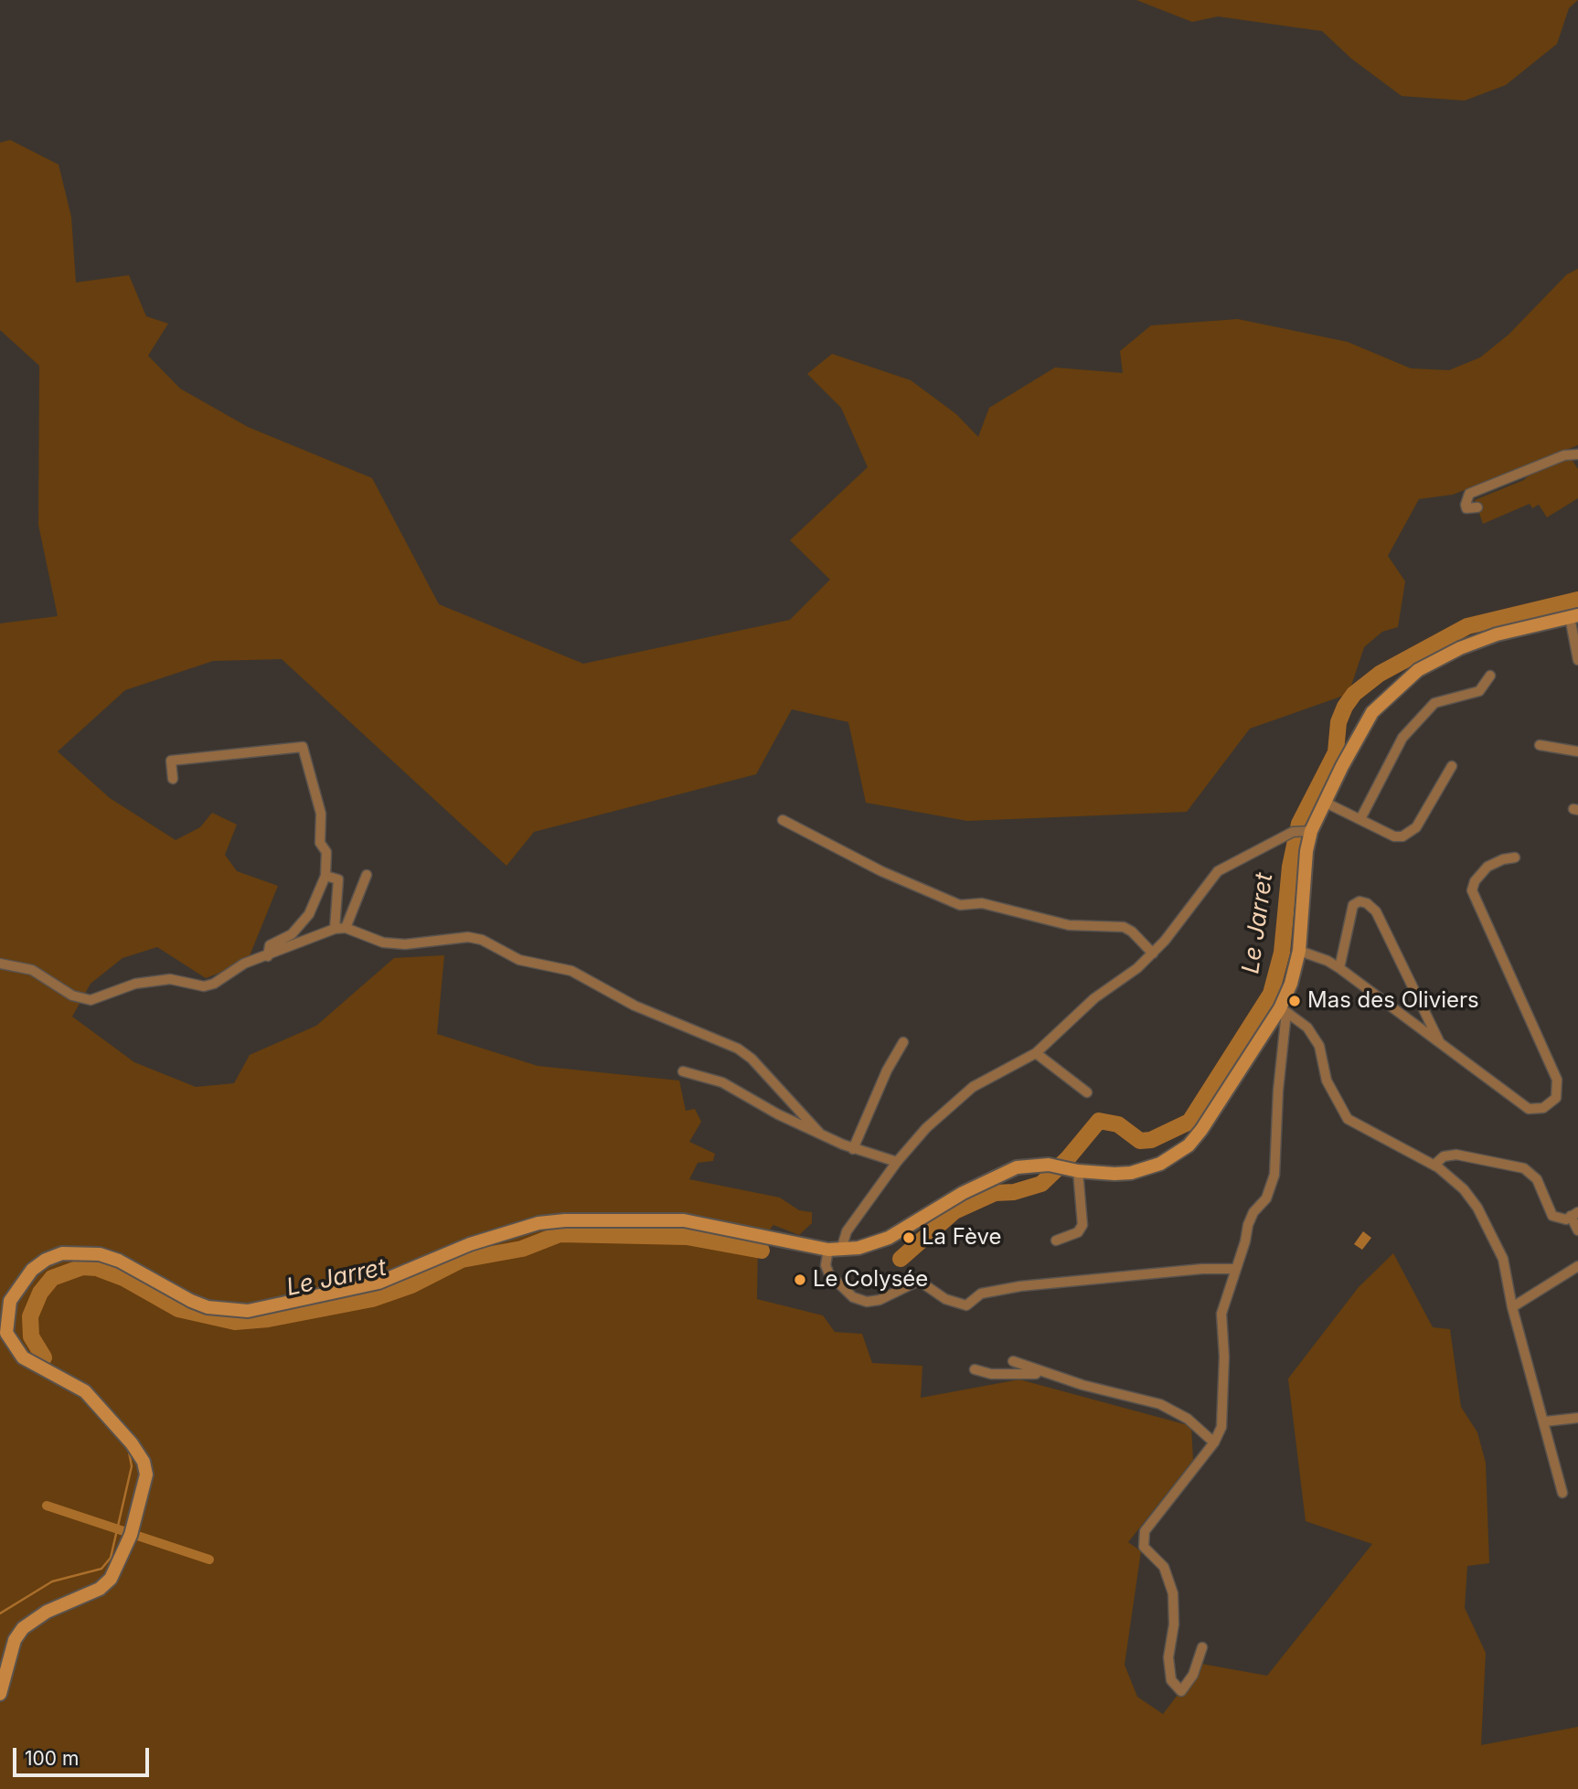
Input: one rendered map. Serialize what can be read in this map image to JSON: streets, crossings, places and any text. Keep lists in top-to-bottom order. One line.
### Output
{"water":["Le Jarret"],"places":["Mas des Oliviers","La Fève","Le Colysée"],"scale_bar":"100 m"}
